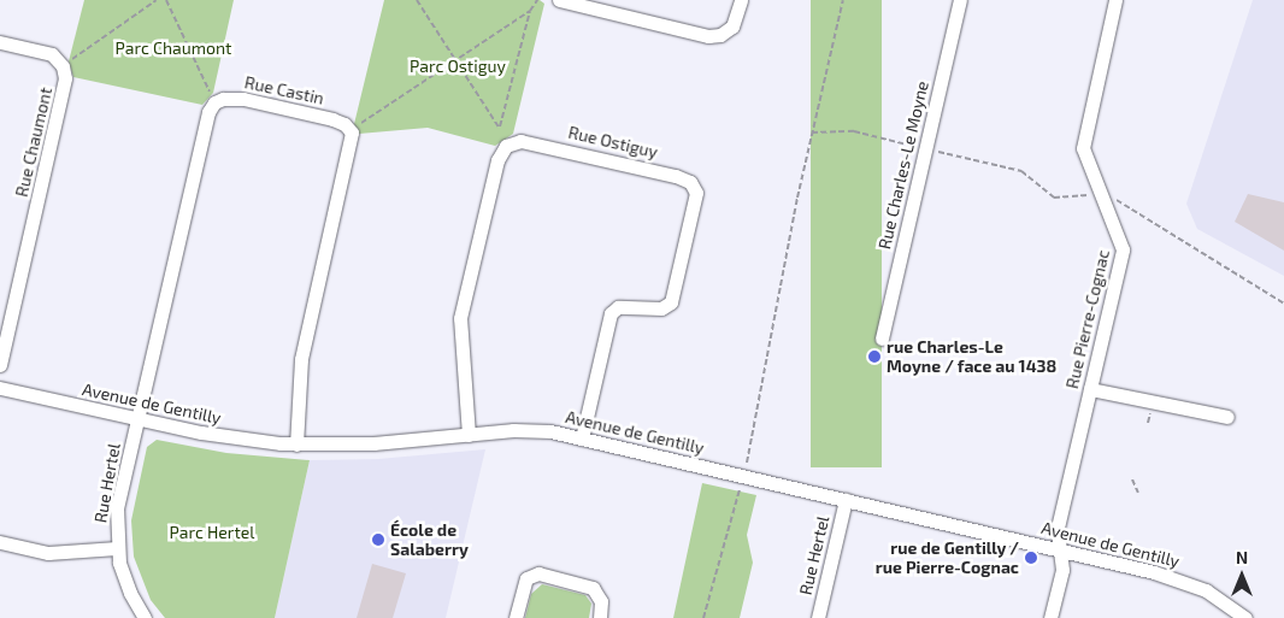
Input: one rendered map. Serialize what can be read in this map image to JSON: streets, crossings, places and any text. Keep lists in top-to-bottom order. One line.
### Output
{"streets":{"street":["Rue Castin","Rue Chaumont","Rue Ostiguy","Rue Charles-Le Moyne","Rue Pierre-Cognac","Avenue de Gentilly","Rue Hertel"]},"crossings":[["Rue Ostiguy","Avenue de Gentilly"],["Rue Pierre-Cognac","Avenue de Gentilly"],["Avenue de Gentilly","Rue Hertel"]],"parks":["Parc Chaumont","Parc Ostiguy","Parc Hertel"],"places":["rue Charles-Le Moyne / face au 1438","École de Salaberry","rue de Gentilly / rue Pierre-Cognac"],"north":"top"}
